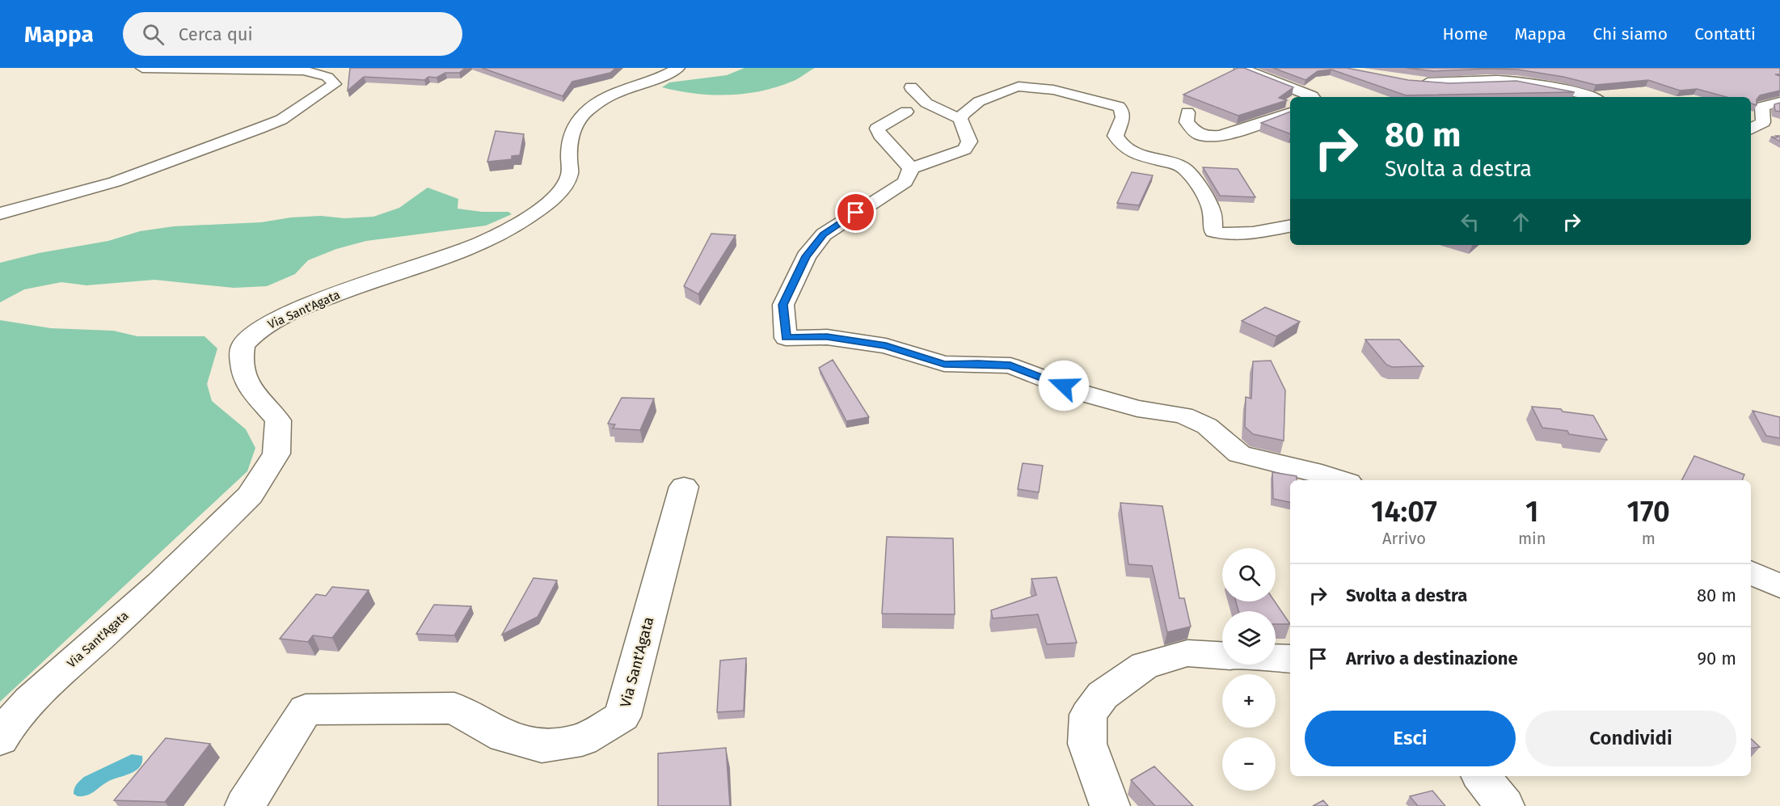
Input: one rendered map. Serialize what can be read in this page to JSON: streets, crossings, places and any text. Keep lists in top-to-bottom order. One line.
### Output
{"streets":{"street":["Via Sant'Agata"]},"page":{"header":"Mappa","search":"Cerca qui","nav":["Home","Mappa","Chi siamo","Contatti"],"turn":["80 m","Svolta a destra"],"eta":["14:07","Arrivo","1","min","170","m"],"map_buttons":["+","−"],"list":[{"name":"Svolta a destra","value":"80 m"},{"name":"Arrivo a destinazione","value":"90 m"}],"buttons":["Esci","Condividi"]}}
